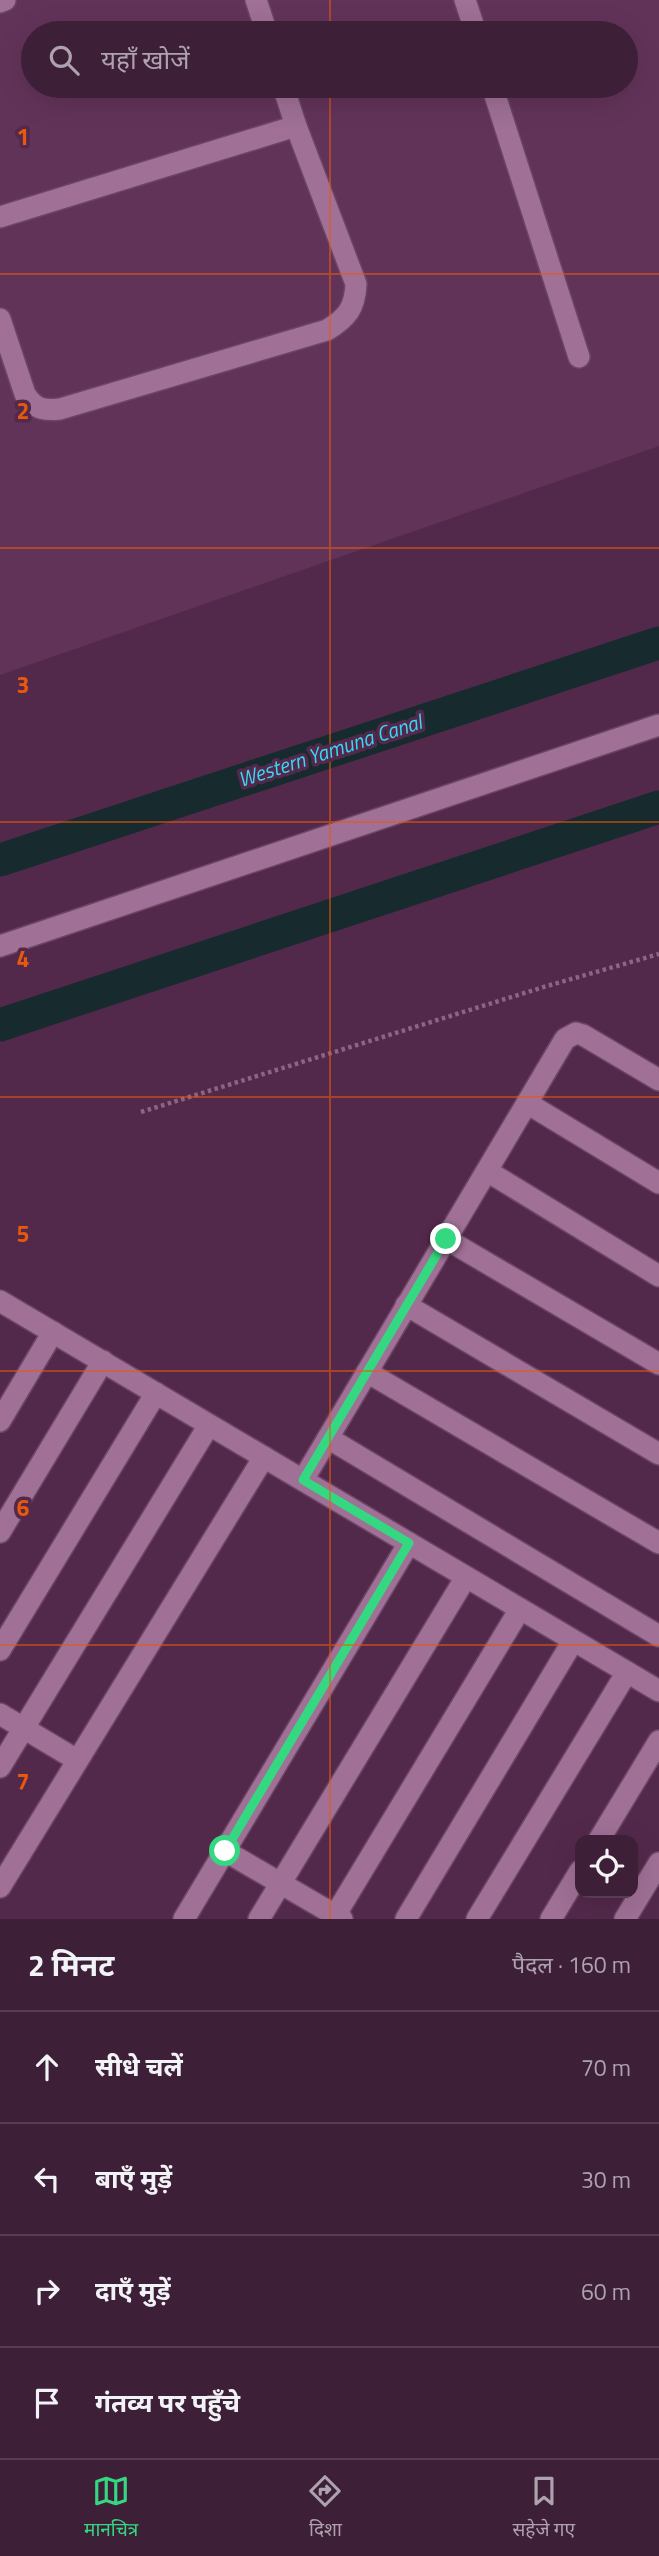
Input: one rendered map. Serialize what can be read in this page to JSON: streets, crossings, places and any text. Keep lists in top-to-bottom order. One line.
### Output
{"water":["Western Yamuna Canal"],"page":{"search":"यहाँ खोजें","heading":["2 मिनट","पैदल · 160 m"],"list":[["सीधे चलें","70 m"],["बाएँ मुड़ें","30 m"],["दाएँ मुड़ें","60 m"],"गंतव्य पर पहुँचे"],"nav":["मानचित्र","दिशा","सहेजे गए"]},"grid":{"rows":["1","2","3","4","5","6","7"]}}
